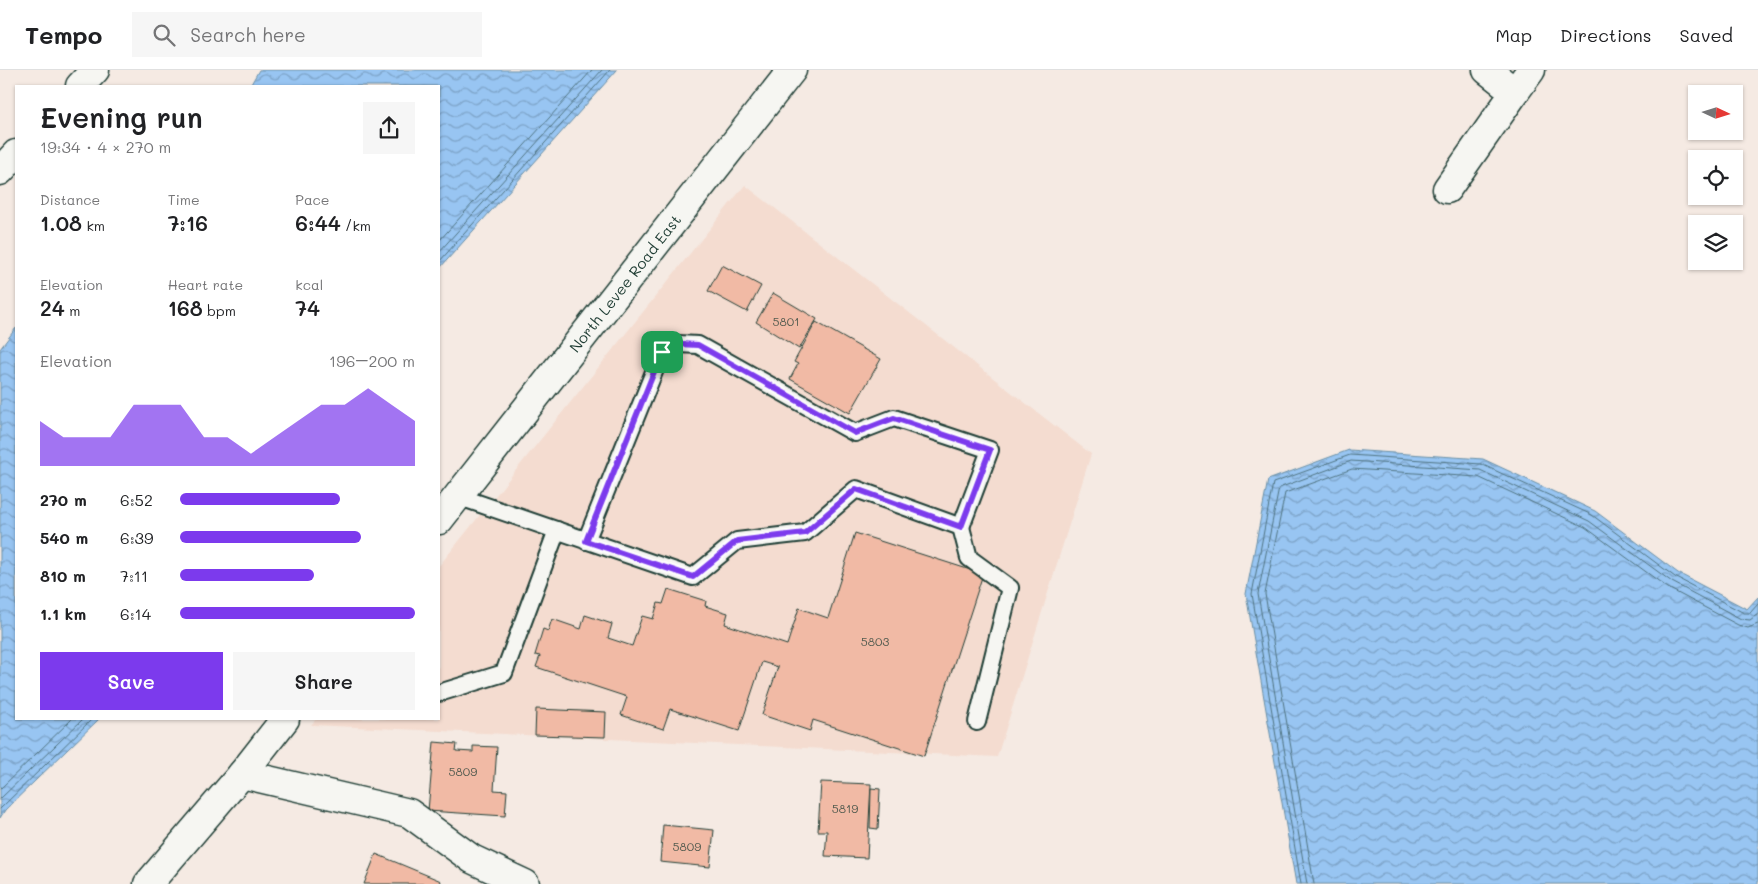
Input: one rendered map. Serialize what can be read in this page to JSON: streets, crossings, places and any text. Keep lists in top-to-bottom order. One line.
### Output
{"streets":{"street":["North Levee Road East"]},"house_numbers":["5801","5803","5809","5819","5809"],"north":"right","page":{"header":"Tempo","search":"Search here","nav":["Map","Directions","Saved"],"heading":["Evening run","19:34 · 4 × 270 m"],"stats":[["Distance","1.08 km"],["Time","7:16"],["Pace","6:44 /km"],["Elevation","24 m"],["Heart rate","168 bpm"],["kcal","74"]],"chart":["Elevation","196–200 m"],"list":[{"name":"270 m","note":"6:52"},{"name":"540 m","note":"6:39"},{"name":"810 m","note":"7:11"},{"name":"1.1 km","note":"6:14"}],"buttons":["Save","Share"]}}
